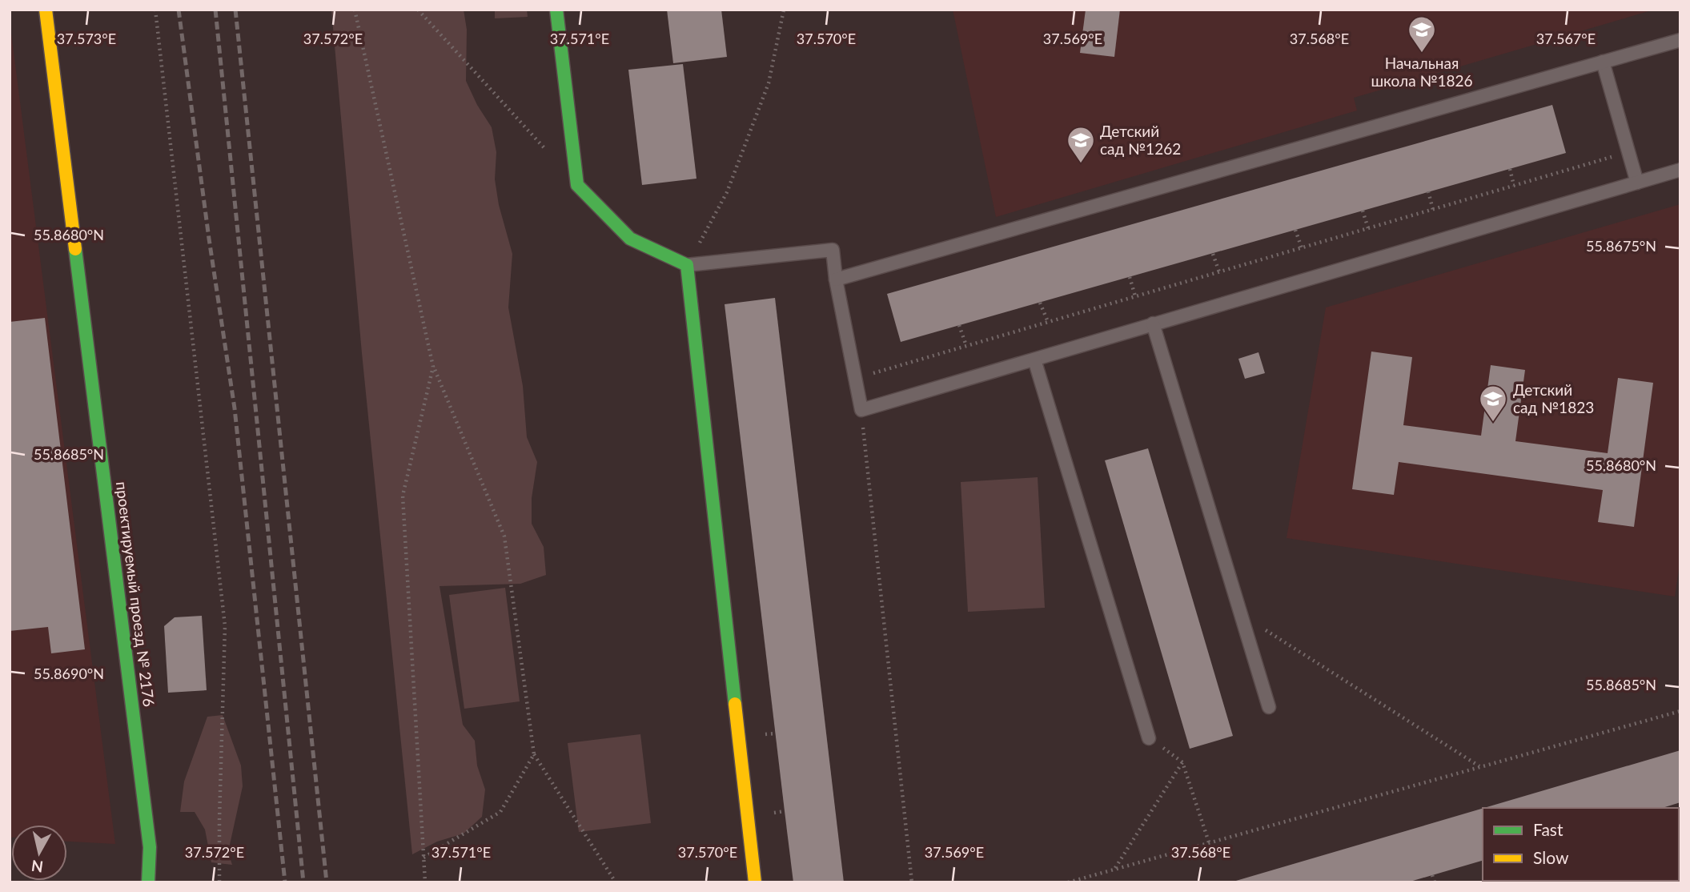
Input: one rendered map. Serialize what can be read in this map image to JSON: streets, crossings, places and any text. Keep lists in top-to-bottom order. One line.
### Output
{"streets":{"street":["проектируемый проезд № 2176"]},"places":{"school or university":["Начальная школа №1826","Детский сад №1262","Детский сад №1823"]},"legend":["Fast","Slow"],"north":"bottom","coordinates":["37.573°E","37.572°E","37.571°E","37.570°E","37.569°E","37.568°E","37.567°E","55.8680°N","55.8675°N","55.8685°N","55.8690°N"]}
